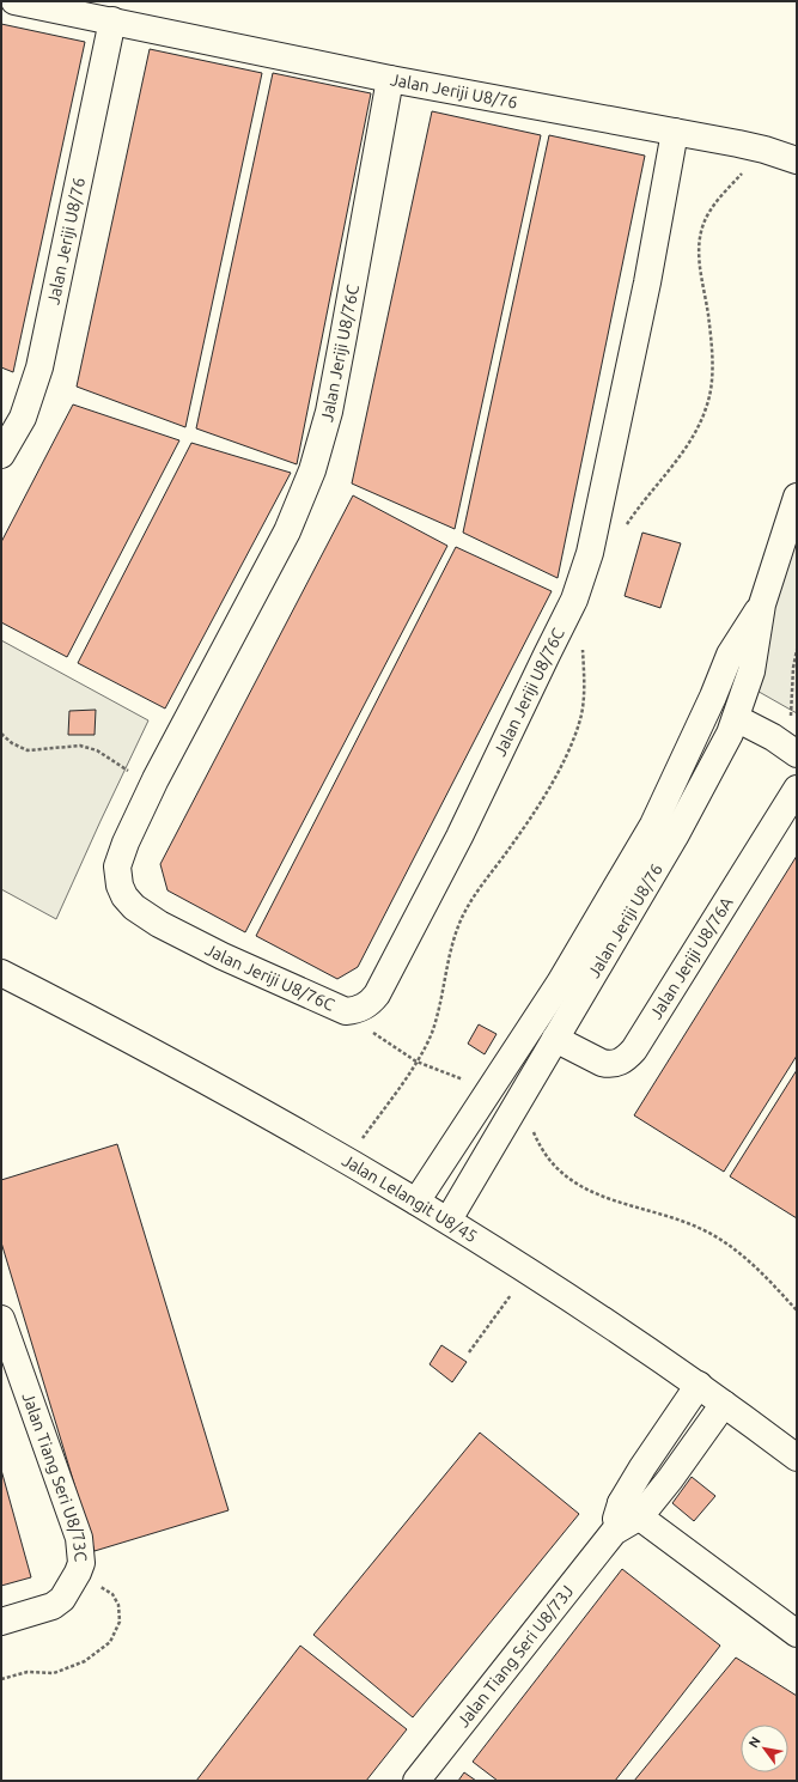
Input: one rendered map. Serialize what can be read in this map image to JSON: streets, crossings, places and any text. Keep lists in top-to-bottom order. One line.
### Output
{"streets":{"street":["Jalan Jeriji U8/76","Jalan Jeriji U8/76C","Jalan Jeriji U8/76A","Jalan Lelangit U8/45","Jalan Tiang Seri U8/73C","Jalan Tiang Seri U8/73J"]},"crossings":[["Jalan Jeriji U8/76","Jalan Jeriji U8/76C"],["Jalan Jeriji U8/76","Jalan Jeriji U8/76A"],["Jalan Jeriji U8/76","Jalan Lelangit U8/45"],["Jalan Lelangit U8/45","Jalan Tiang Seri U8/73J"]],"north":"top left"}
